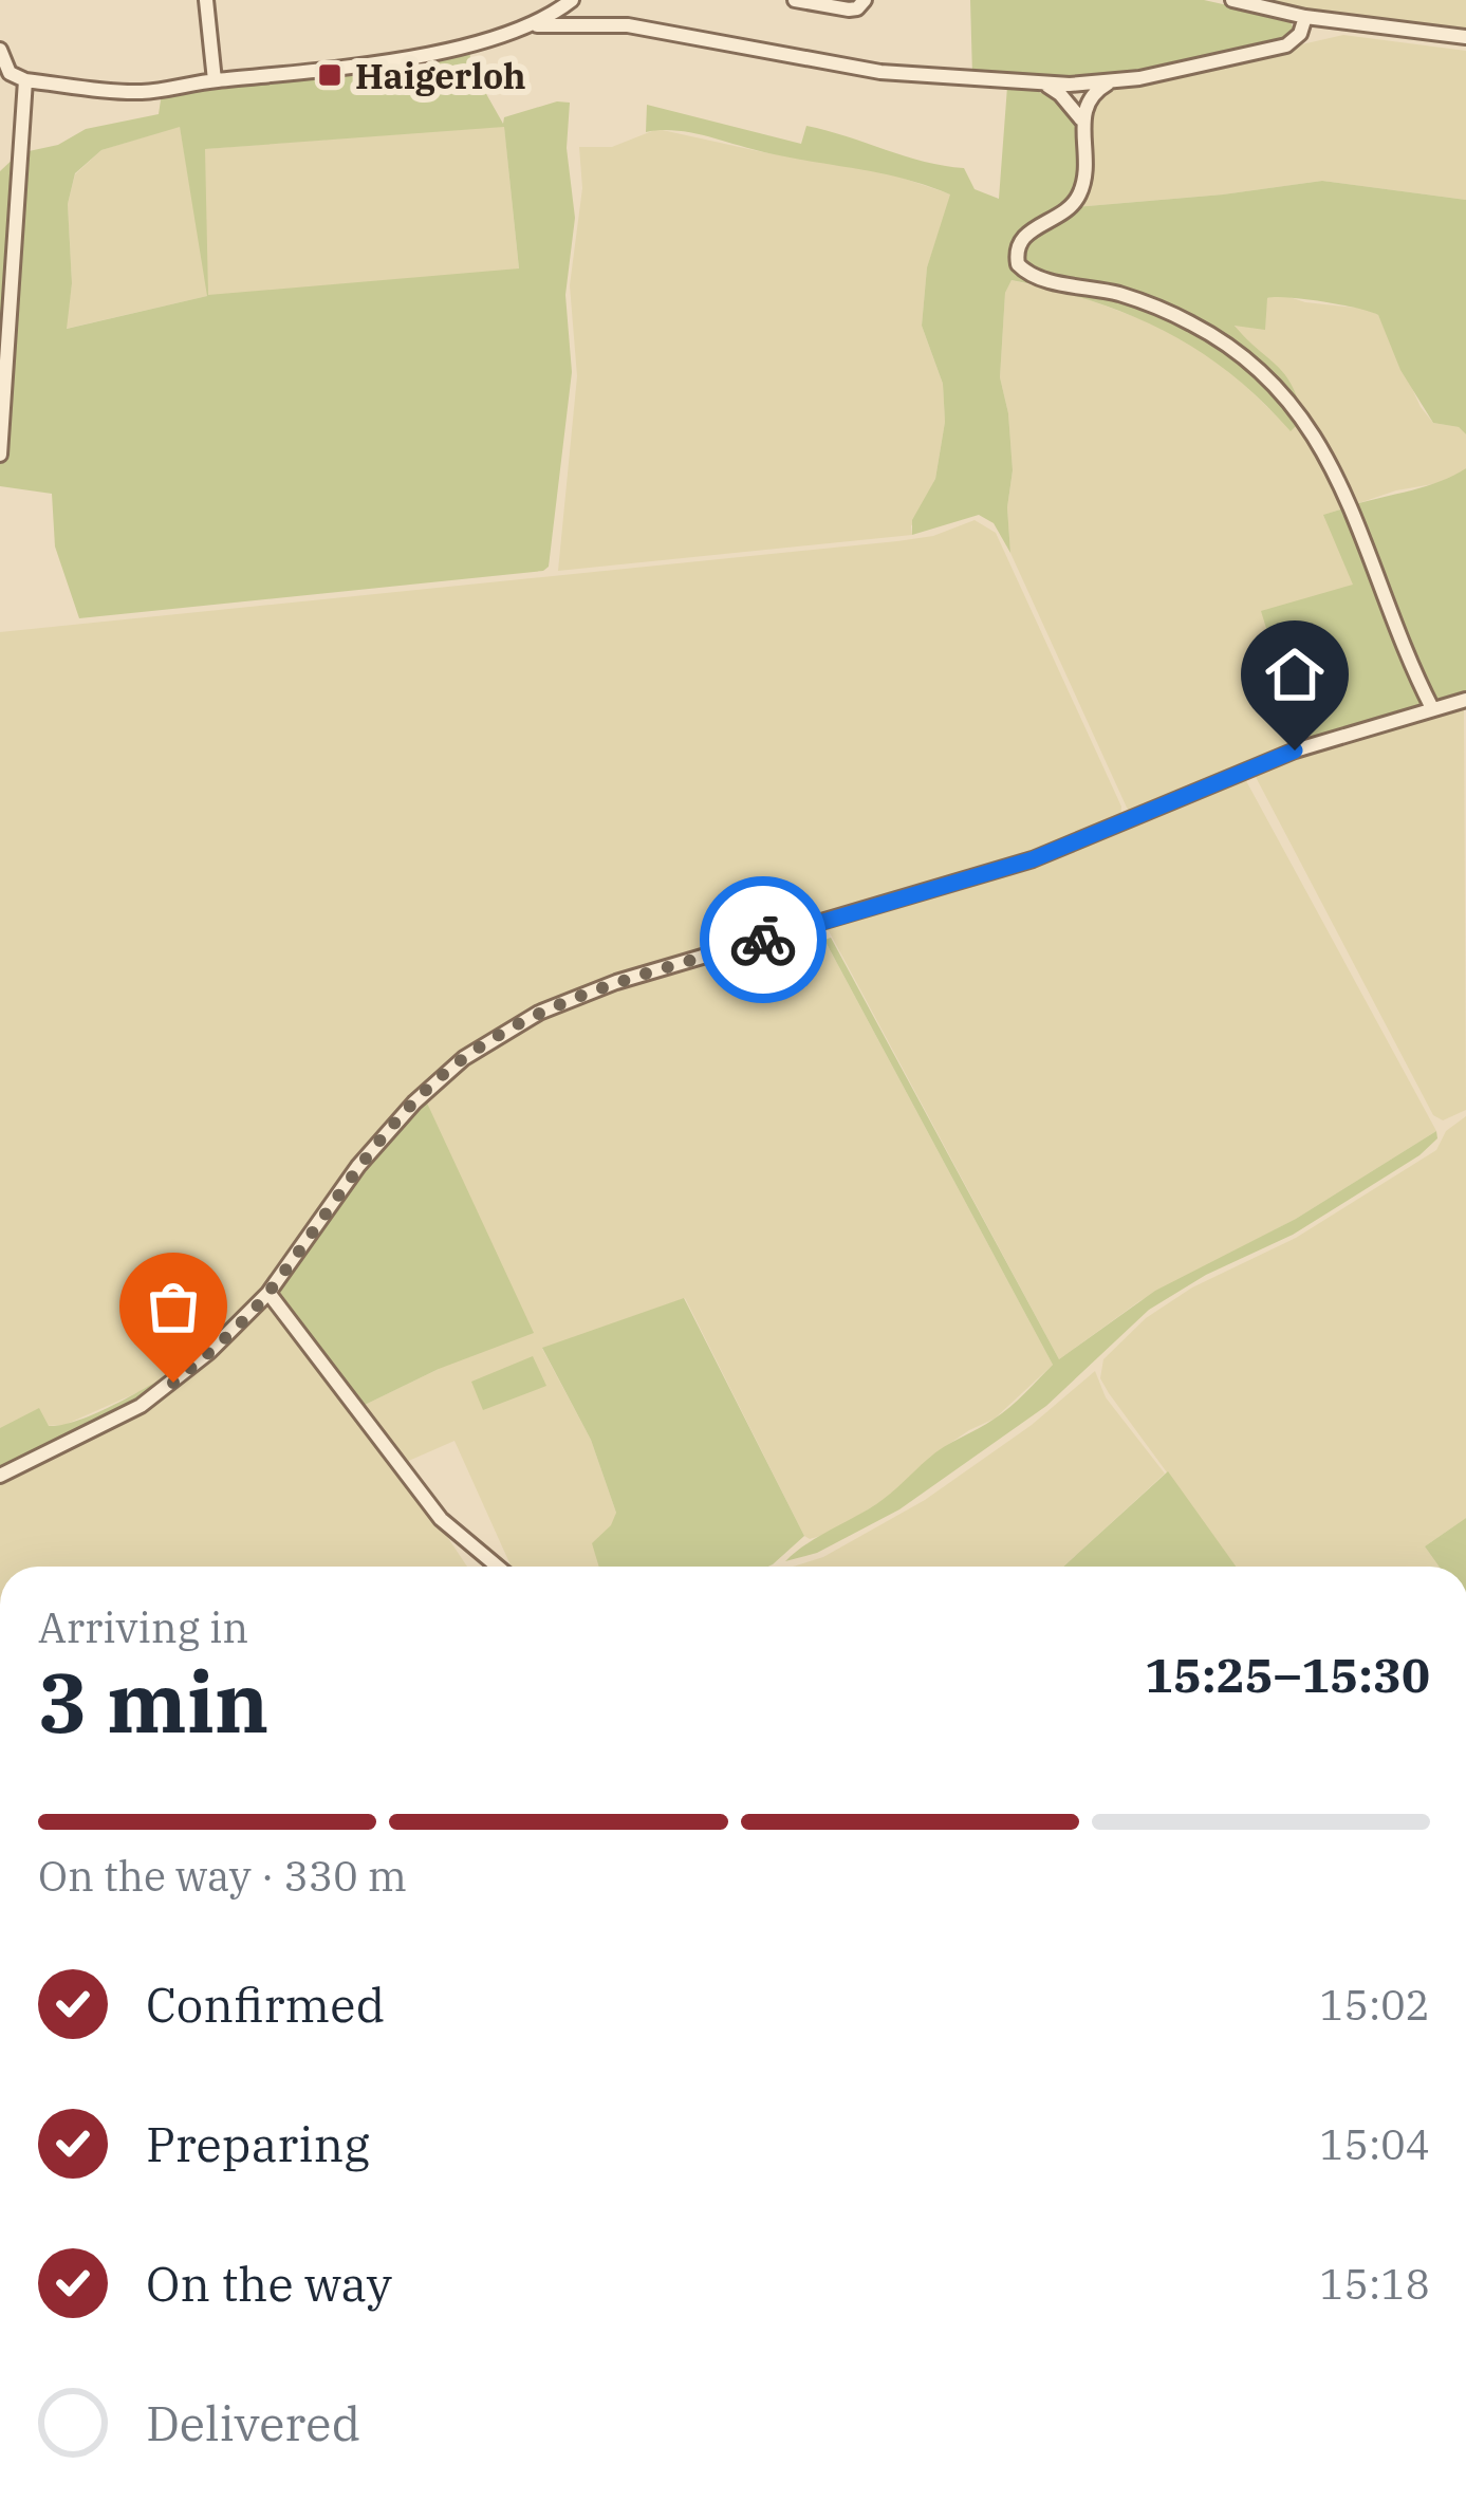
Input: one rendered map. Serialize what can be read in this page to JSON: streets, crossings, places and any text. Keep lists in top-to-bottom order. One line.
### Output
{"places":{"transit":["Haigerloh"]},"page":{"heading":["3 min","Arriving in","15:25–15:30"],"bar":"On the way · 330 m","list":[["Confirmed","15:02"],["Preparing","15:04"],["On the way","15:18"],"Delivered"]}}
